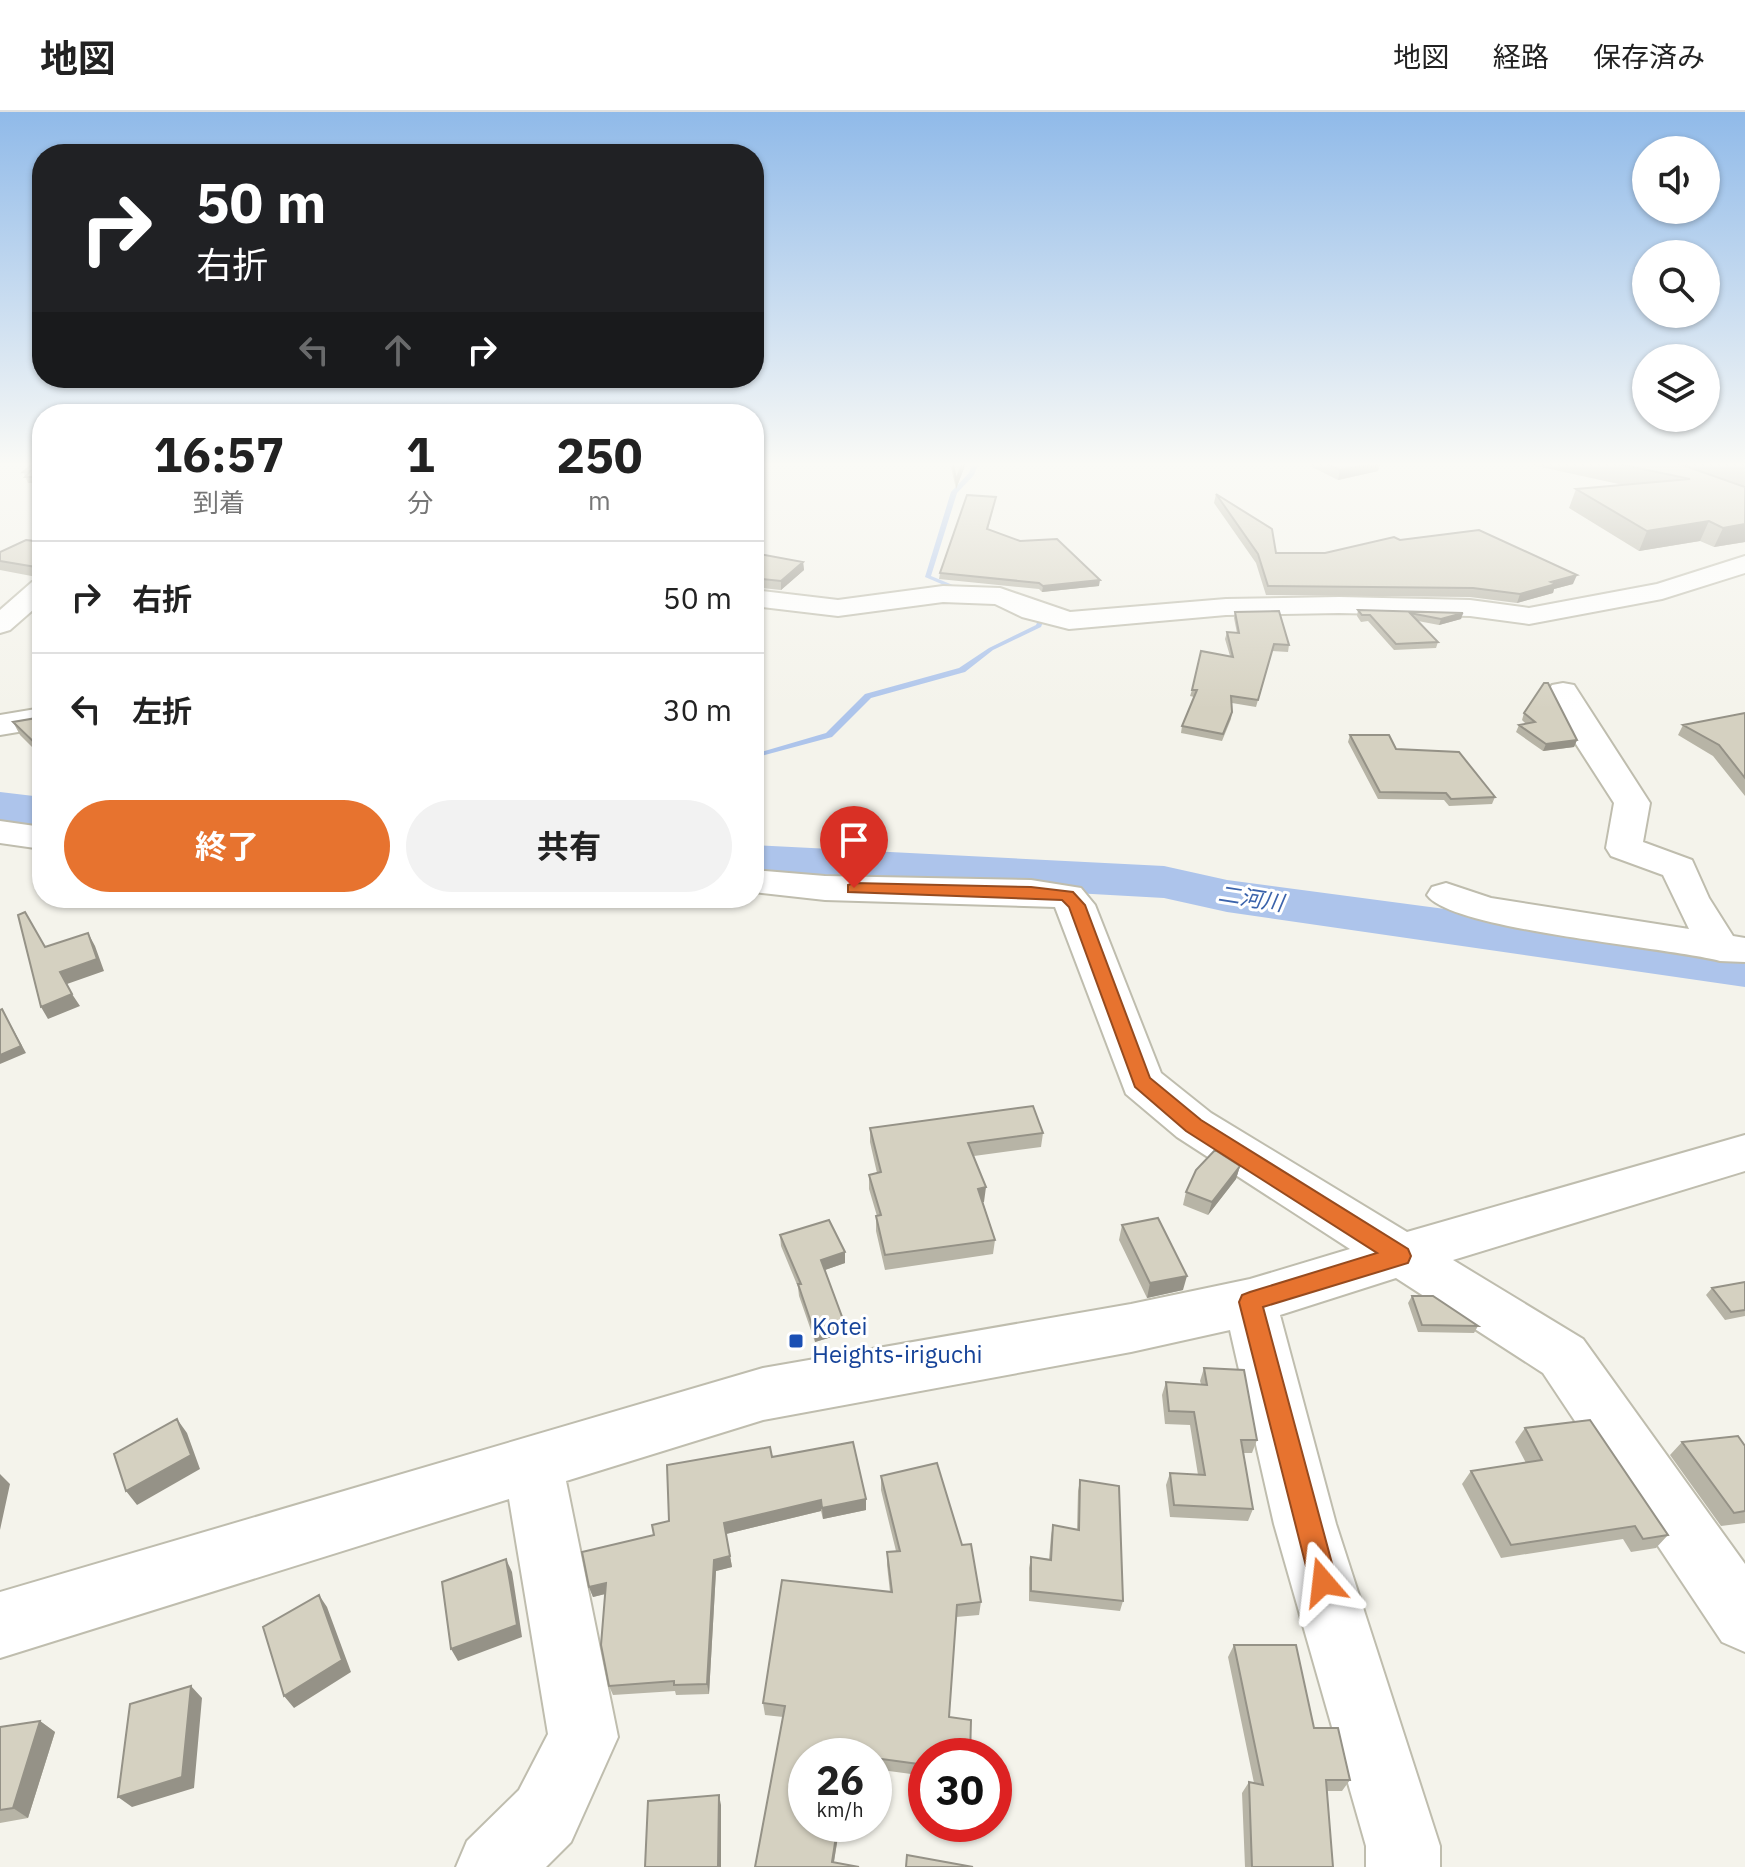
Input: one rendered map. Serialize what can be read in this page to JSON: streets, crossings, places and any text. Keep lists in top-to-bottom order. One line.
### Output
{"water":["二河川"],"places":{"transit":["Kotei Heights-iriguchi"]},"page":{"header":"地図","nav":["地図","経路","保存済み"],"turn":["50 m","右折"],"eta":["16:57","到着","1","分","250","m"],"list":[{"name":"右折","value":"50 m"},{"name":"左折","value":"30 m"}],"buttons":["終了","共有"],"speed":"26 km/h","limit":"30"}}
